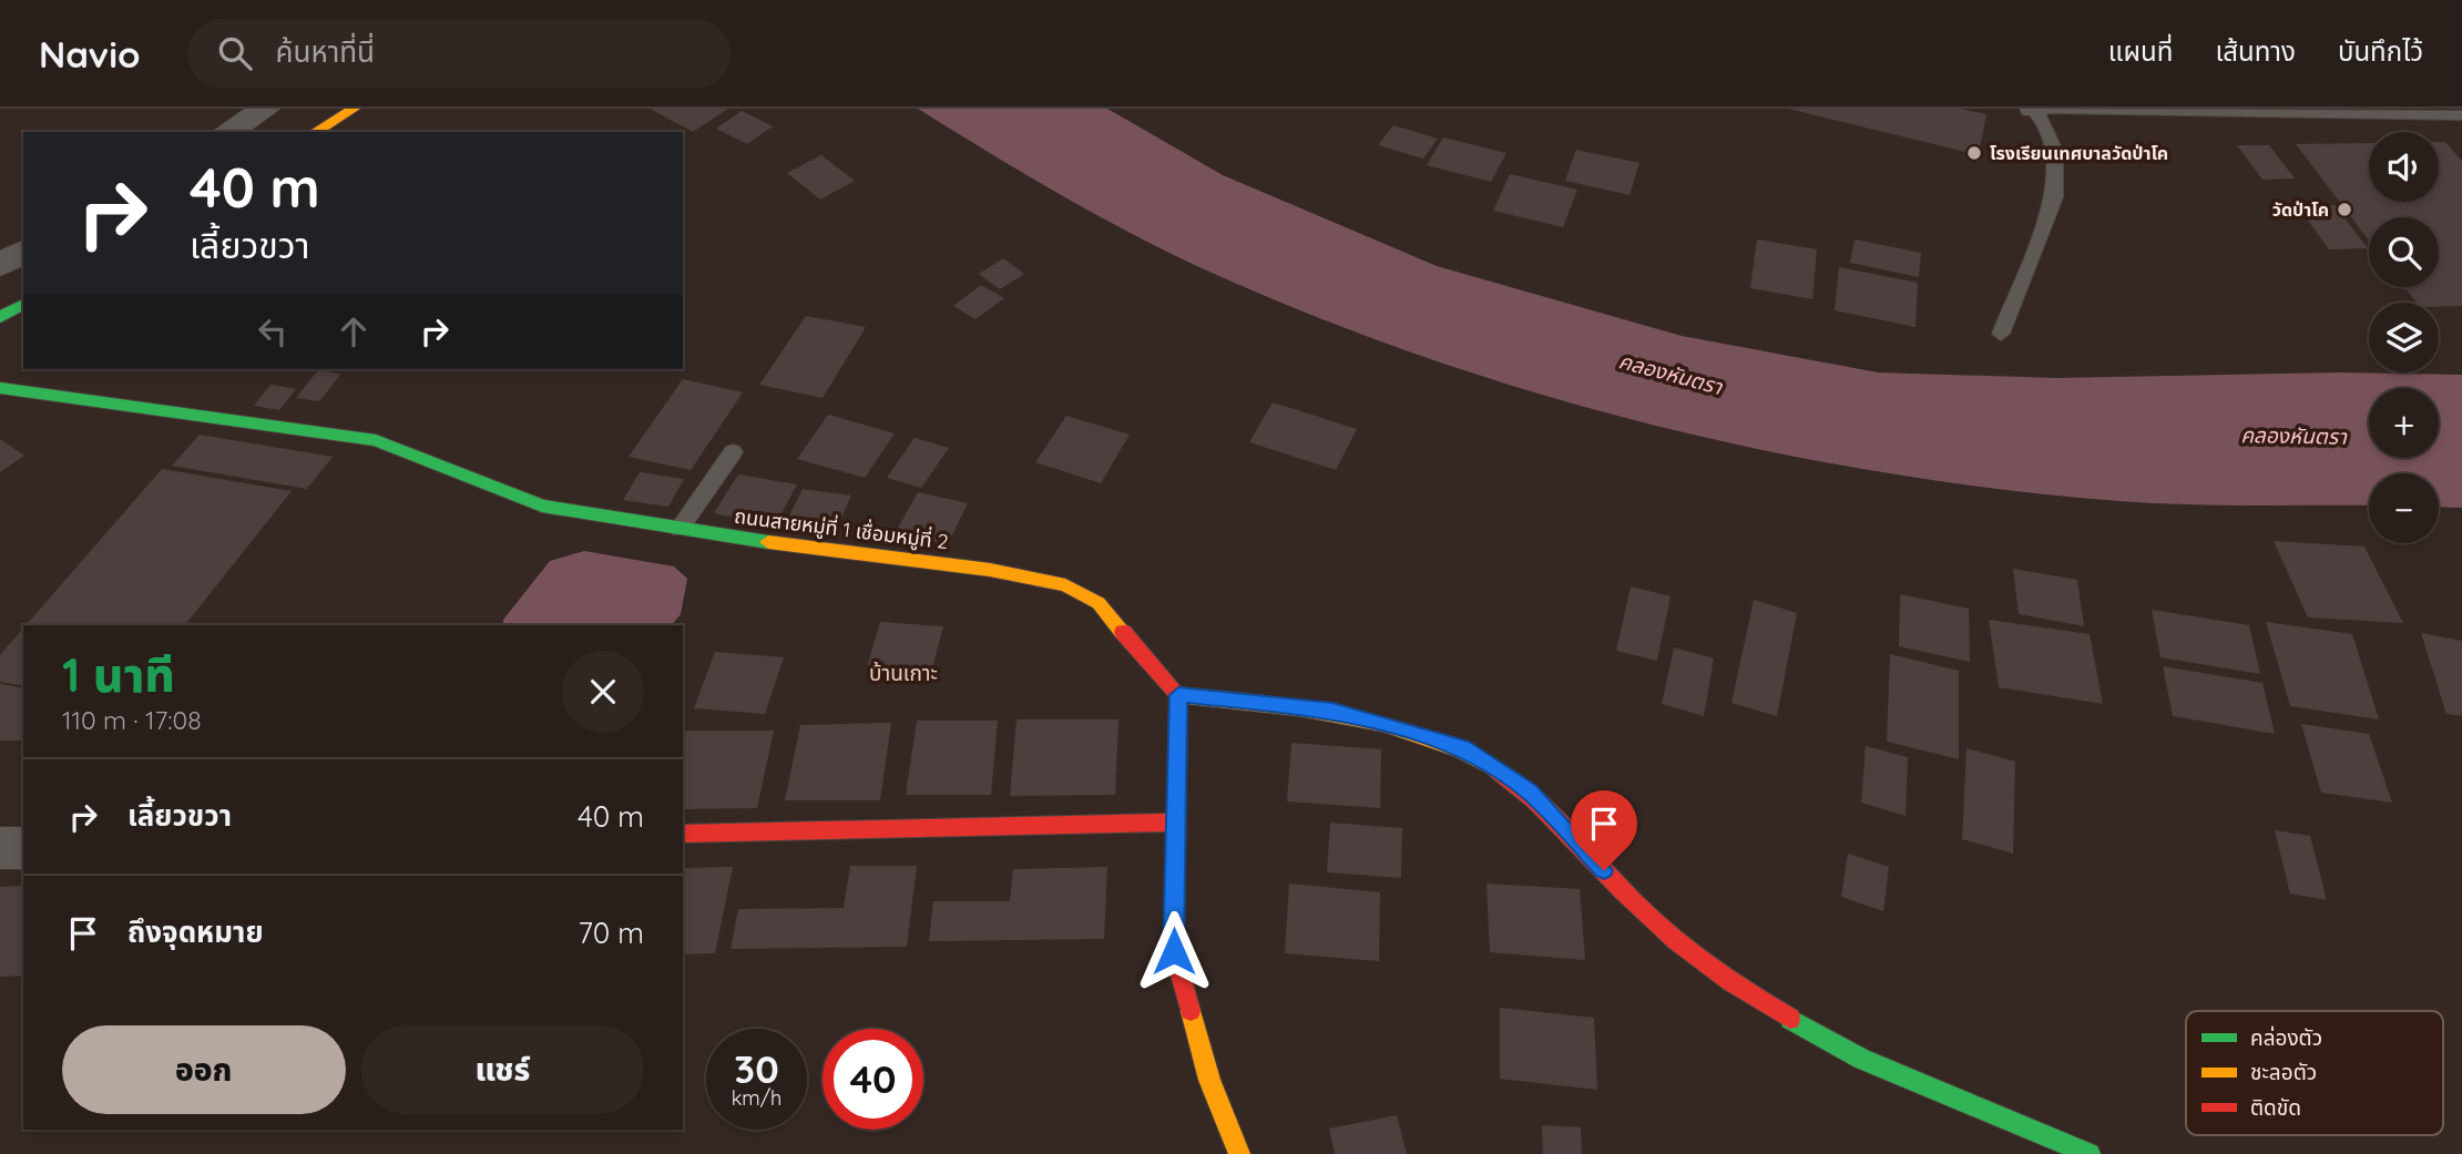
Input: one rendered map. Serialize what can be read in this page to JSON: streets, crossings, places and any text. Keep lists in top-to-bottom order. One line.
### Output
{"streets":{"street":["ถนนสายหมู่ที่ 1 เชื่อมหมู่ที่ 2"]},"districts":["บ้านเกาะ"],"water":["คลองหันตรา"],"places":["โรงเรียนเทศบาลวัดป่าโค","วัดป่าโค"],"legend":["คล่องตัว","ชะลอตัว","ติดขัด"],"page":{"header":"Navio","search":"ค้นหาที่นี่","nav":["แผนที่","เส้นทาง","บันทึกไว้"],"map_buttons":["+","−"],"turn":["40 m","เลี้ยวขวา"],"heading":["1 นาที","110 m · 17:08"],"list":[{"name":"เลี้ยวขวา","value":"40 m"},{"name":"ถึงจุดหมาย","value":"70 m"}],"buttons":["ออก","แชร์"],"speed":"30 km/h","limit":"40"}}
